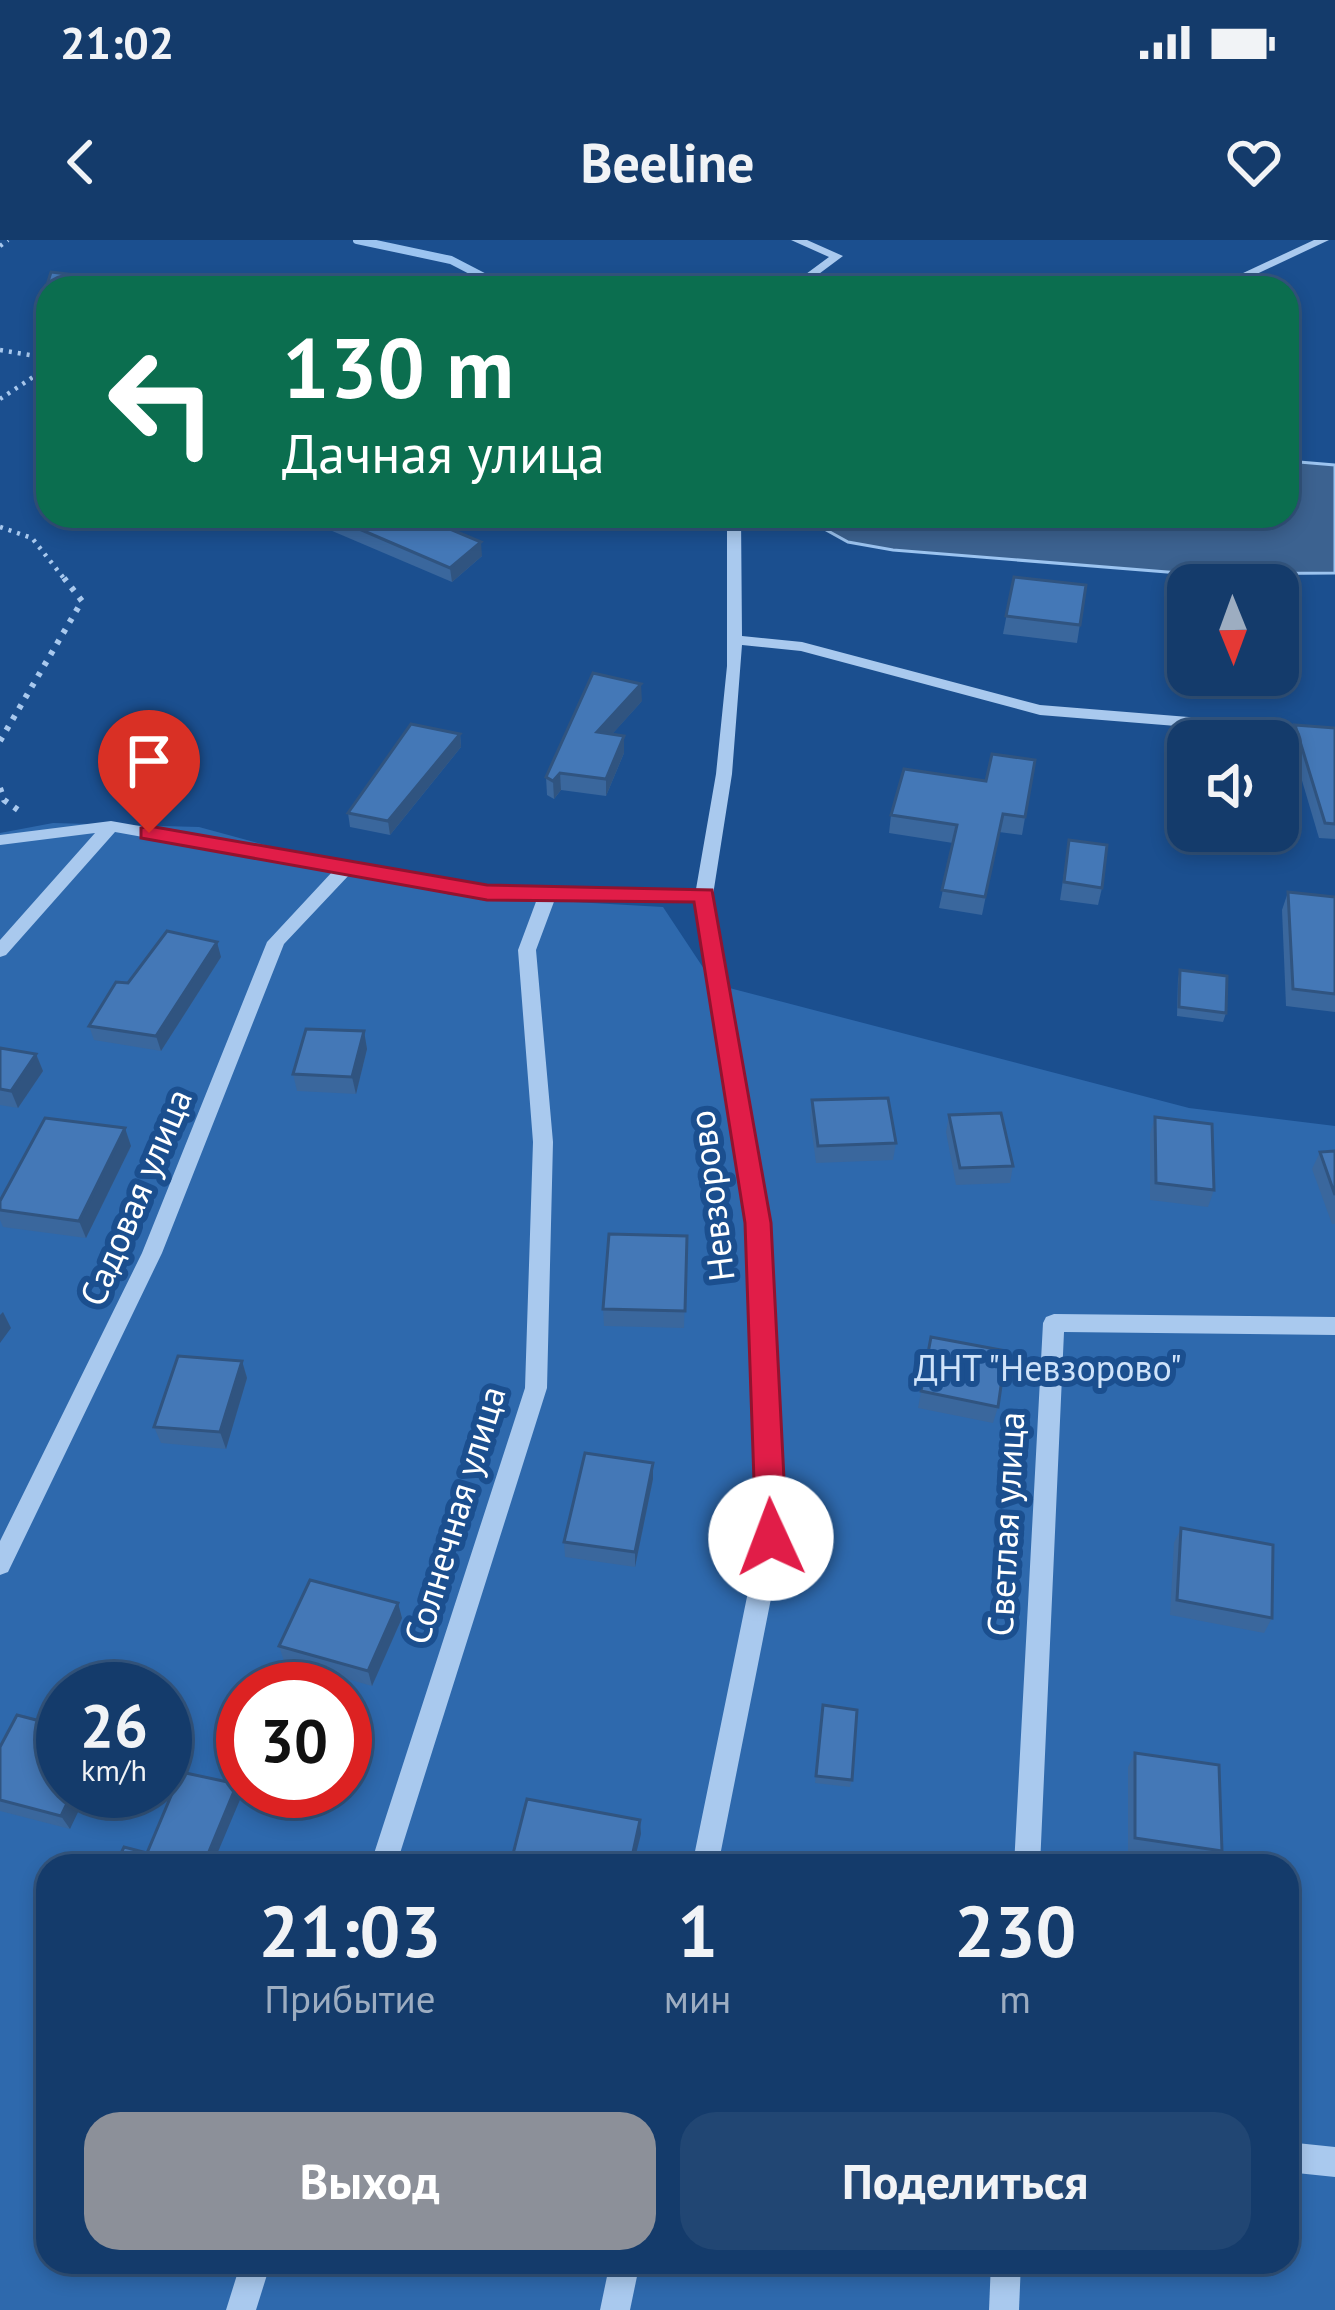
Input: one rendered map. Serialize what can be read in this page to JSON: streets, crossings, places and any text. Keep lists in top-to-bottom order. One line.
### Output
{"streets":{"street":["Невзорово","Садовая улица","Солнечная улица","Светлая улица"]},"parks":["ДНТ \"Невзорово\""],"north":"bottom","page":{"status":"21:02","header":"Beeline","turn":["130 m","Дачная улица"],"speed":"26 km/h","limit":"30","eta":["21:03","Прибытие","1","мин","230","m"],"buttons":["Выход","Поделиться"]}}
